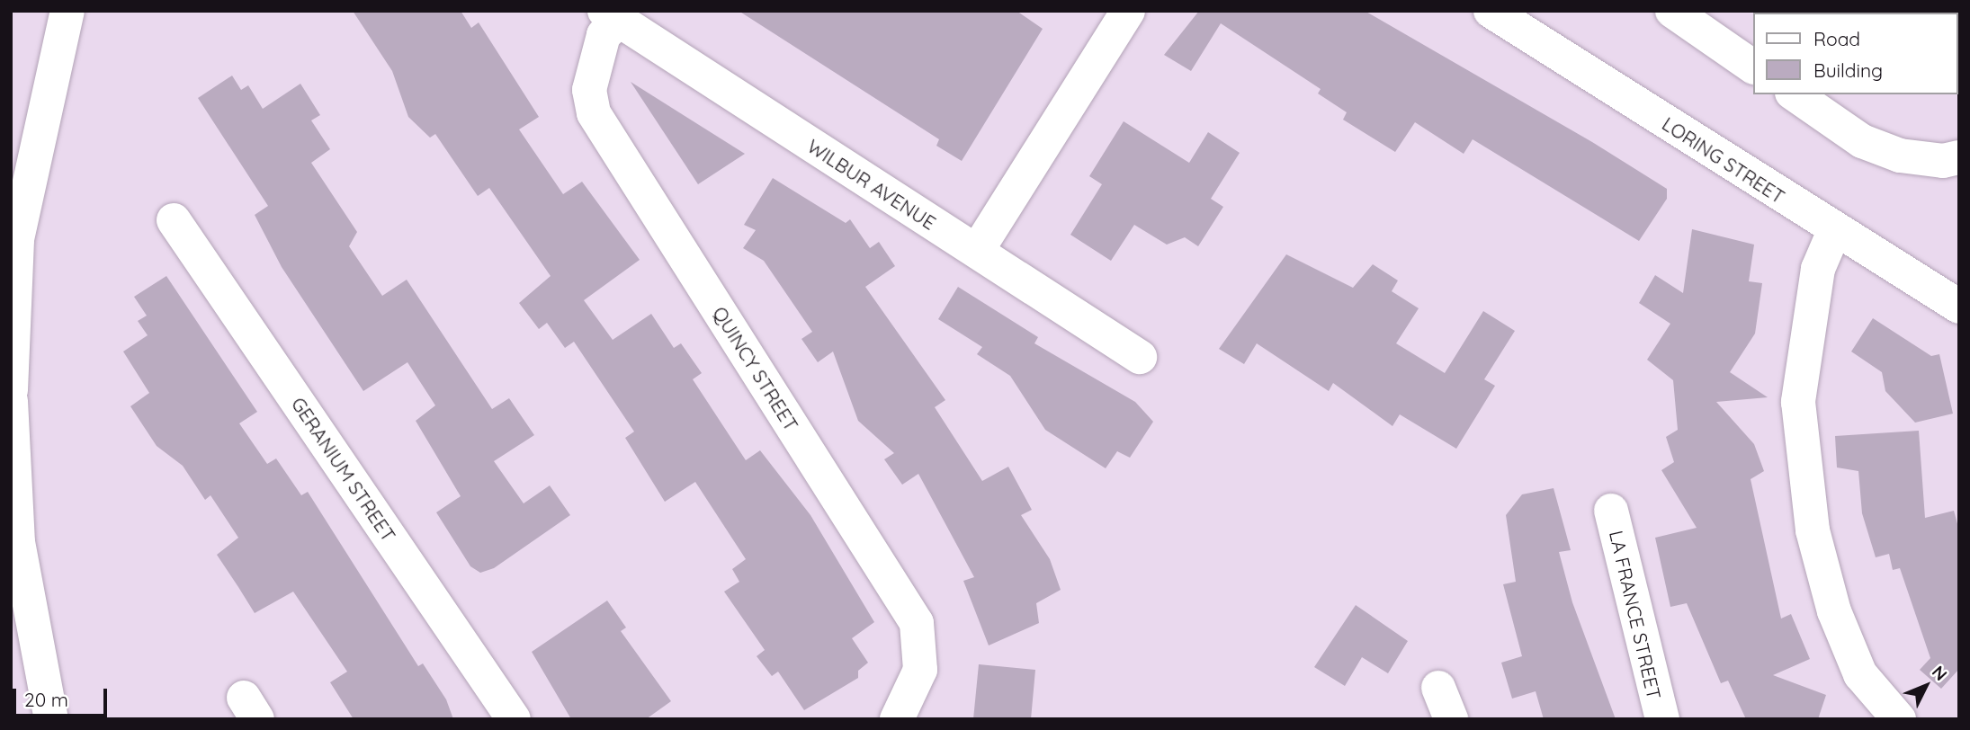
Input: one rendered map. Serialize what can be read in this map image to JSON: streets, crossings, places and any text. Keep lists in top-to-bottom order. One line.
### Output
{"streets":{"street":["LORING STREET","WILBUR AVENUE","QUINCY STREET","GERANIUM STREET","LA FRANCE STREET"]},"crossings":[["WILBUR AVENUE","QUINCY STREET"]],"legend":["Road","Building"],"scale_bar":"20 m","north":"top right"}
